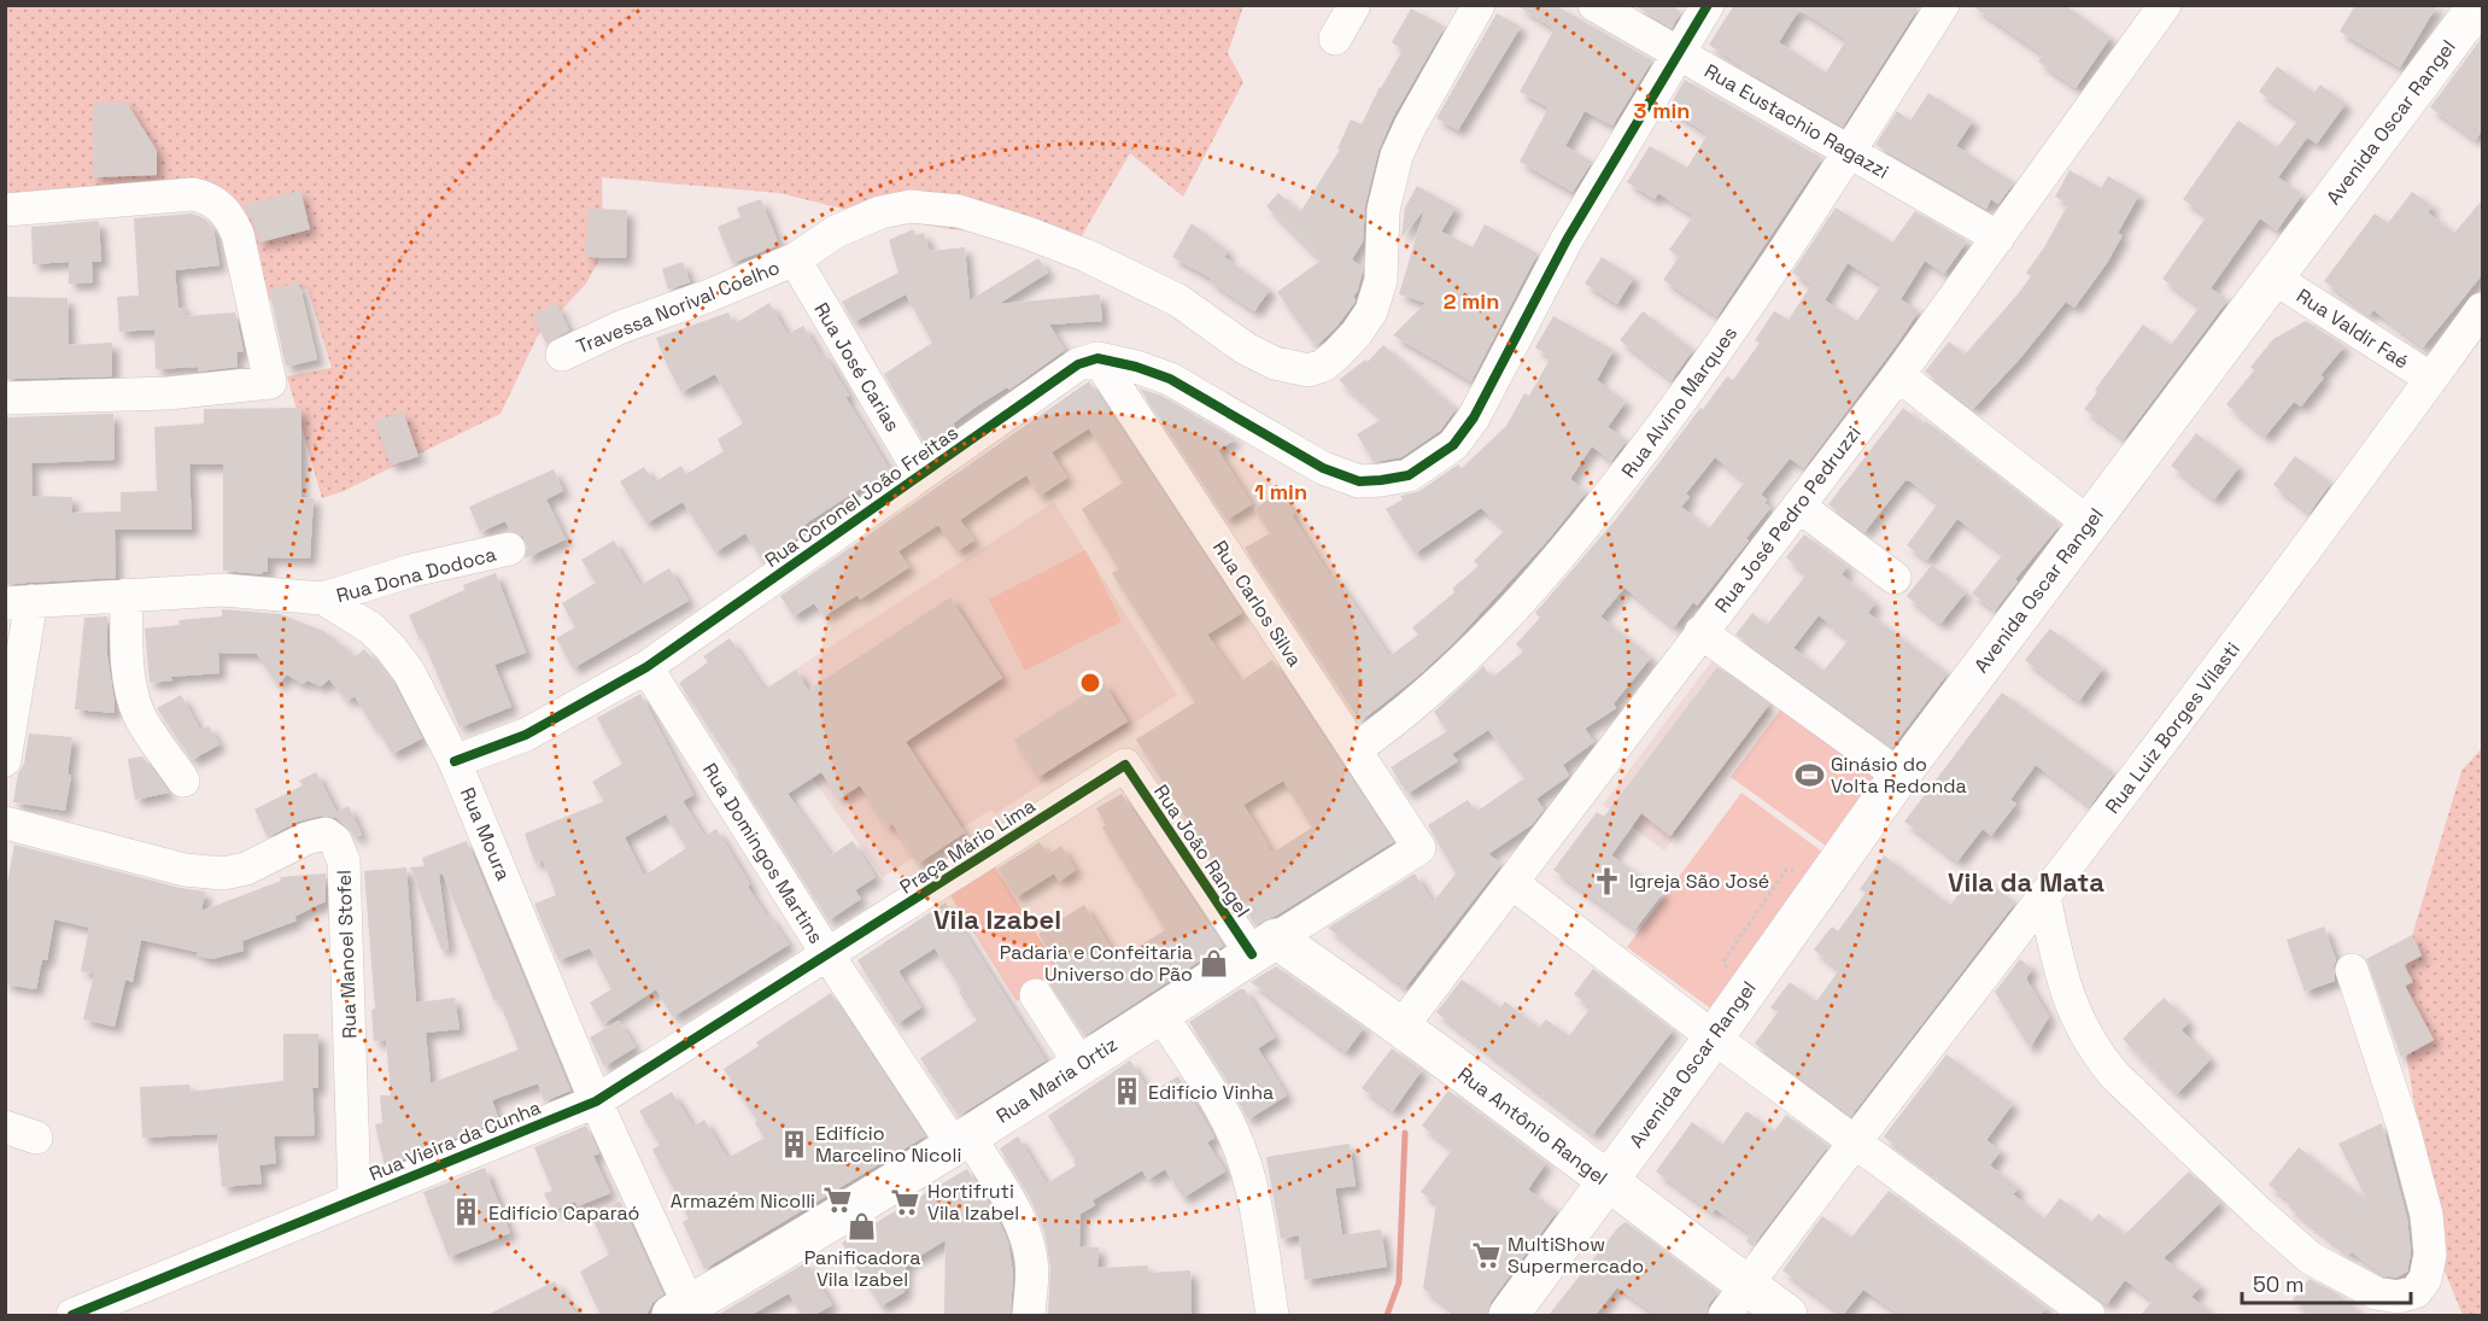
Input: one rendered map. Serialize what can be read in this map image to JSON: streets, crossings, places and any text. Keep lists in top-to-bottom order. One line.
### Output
{"streets":{"main road":["Avenida Oscar Rangel","Rua Maria Ortiz","Rua Antônio Rangel"],"street":["Rua Eustachio Ragazzi","Travessa Norival Coelho","Rua Valdir Faé","Rua José Carias","Rua Alvino Marques","Rua Coronel João Freitas","Rua José Pedro Pedruzzi","Rua Dona Dodoca","Rua Carlos Silva","Rua Luiz Borges Vilasti","Rua Moura","Praça Mário Lima","Rua João Rangel","Rua Domingos Martins","Rua Manoel Stofel","Rua Vieira da Cunha"]},"crossings":[["Rua Eustachio Ragazzi","Rua Alvino Marques"],["Rua Eustachio Ragazzi","Rua José Pedro Pedruzzi"],["Avenida Oscar Rangel","Rua Valdir Faé"],["Avenida Oscar Rangel","Rua Antônio Rangel"],["Travessa Norival Coelho","Rua José Carias"],["Rua Valdir Faé","Rua Luiz Borges Vilasti"],["Rua José Carias","Rua Coronel João Freitas"],["Rua Alvino Marques","Rua Carlos Silva"],["Rua Coronel João Freitas","Rua Carlos Silva"],["Rua Coronel João Freitas","Rua Moura"],["Rua Coronel João Freitas","Rua Domingos Martins"],["Rua José Pedro Pedruzzi","Rua Antônio Rangel"],["Rua Dona Dodoca","Rua Moura"],["Rua Carlos Silva","Rua Maria Ortiz"],["Rua Luiz Borges Vilasti","Rua Antônio Rangel"],["Rua Moura","Rua Maria Ortiz"],["Rua Moura","Rua Vieira da Cunha"],["Praça Mário Lima","Rua João Rangel"],["Praça Mário Lima","Rua Domingos Martins"],["Praça Mário Lima","Rua Vieira da Cunha"],["Rua João Rangel","Rua Maria Ortiz"],["Rua João Rangel","Rua Antônio Rangel"],["Rua Domingos Martins","Rua Maria Ortiz"],["Rua Domingos Martins","Rua Vieira da Cunha"],["Rua Manoel Stofel","Rua Vieira da Cunha"],["Rua Maria Ortiz","Rua Antônio Rangel"]],"districts":["Vila da Mata","Vila Izabel"],"places":{"sports":["Ginásio do Volta Redonda"],"church":["Igreja São José"],"shop":["Padaria e Confeitaria Universo do Pão","Panificadora Vila Izabel"],"building":["Edifício Vinha","Edifício Marcelino Nicoli","Edifício Caparaó"],"supermarket":["Armazém Nicolli","Hortifruti Vila Izabel","MultiShow Supermercado"]},"scale_bar":"50 m","rings":["3 min","2 min","1 min"]}
